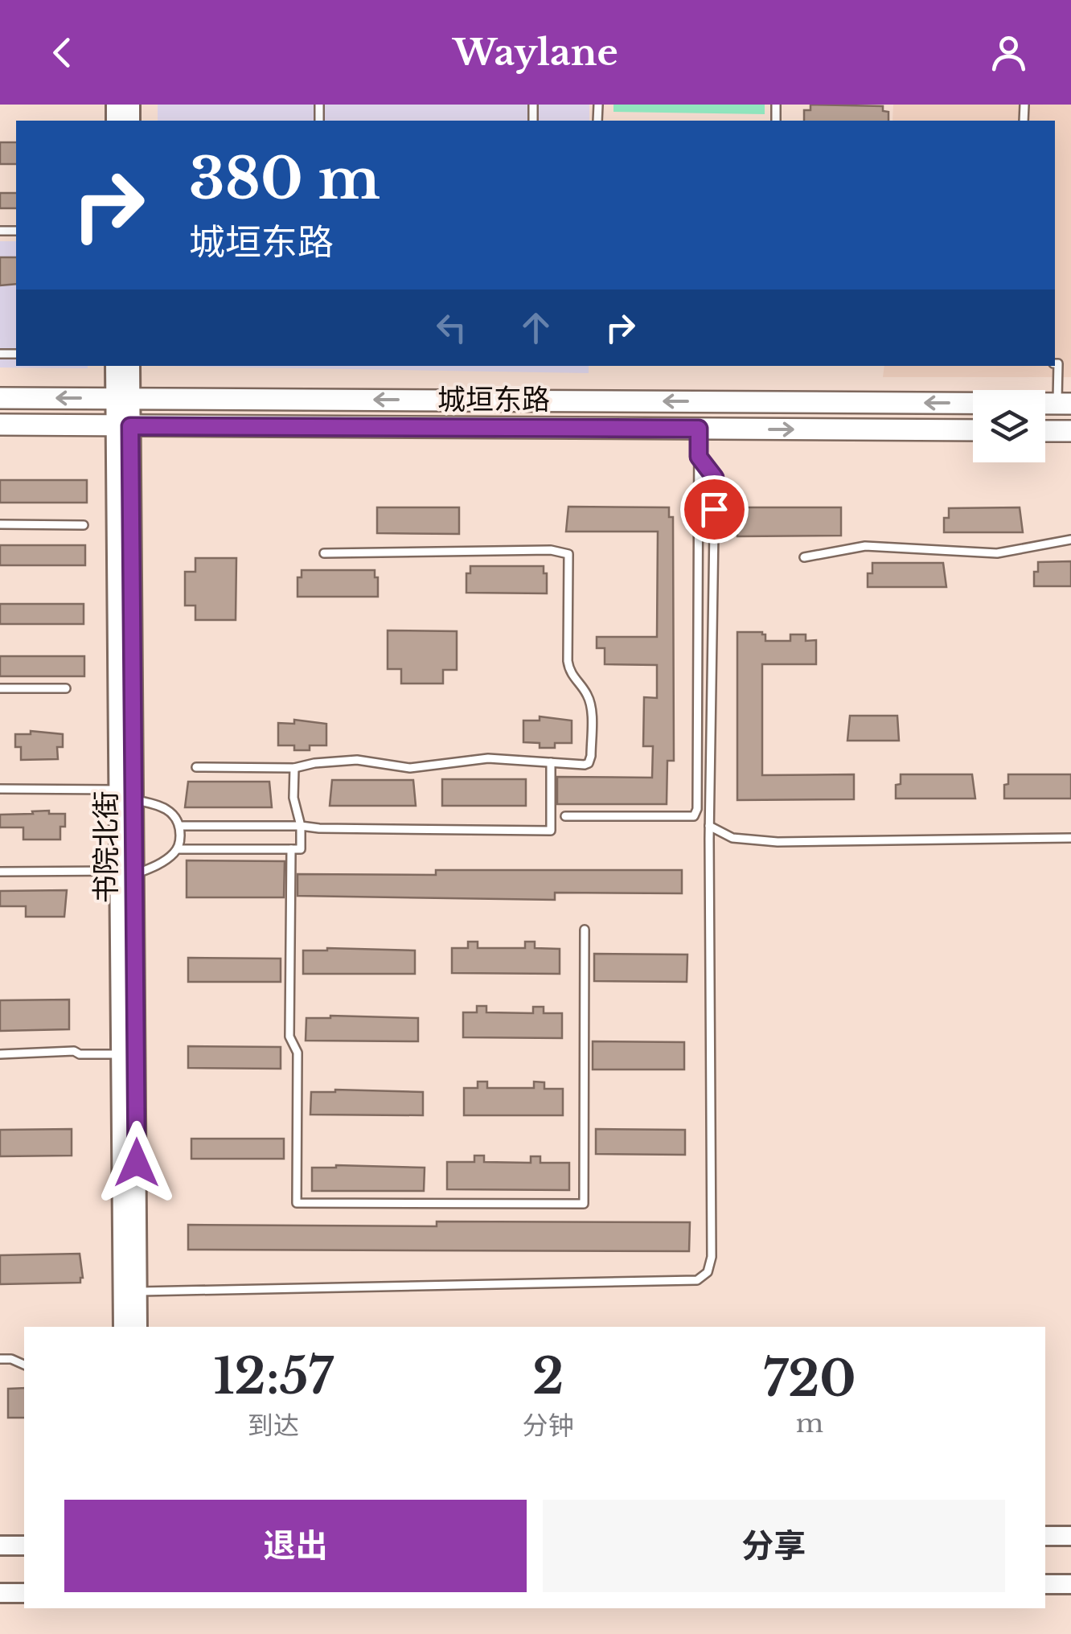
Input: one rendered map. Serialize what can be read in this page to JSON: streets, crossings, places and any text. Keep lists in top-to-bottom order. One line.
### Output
{"streets":{"main road":["城垣东路"],"street":["书院北街"]},"crossings":[["城垣东路","书院北街"]],"page":{"header":"Waylane","turn":["380 m","城垣东路"],"eta":["12:57","到达","2","分钟","720","m"],"buttons":["退出","分享"]}}
